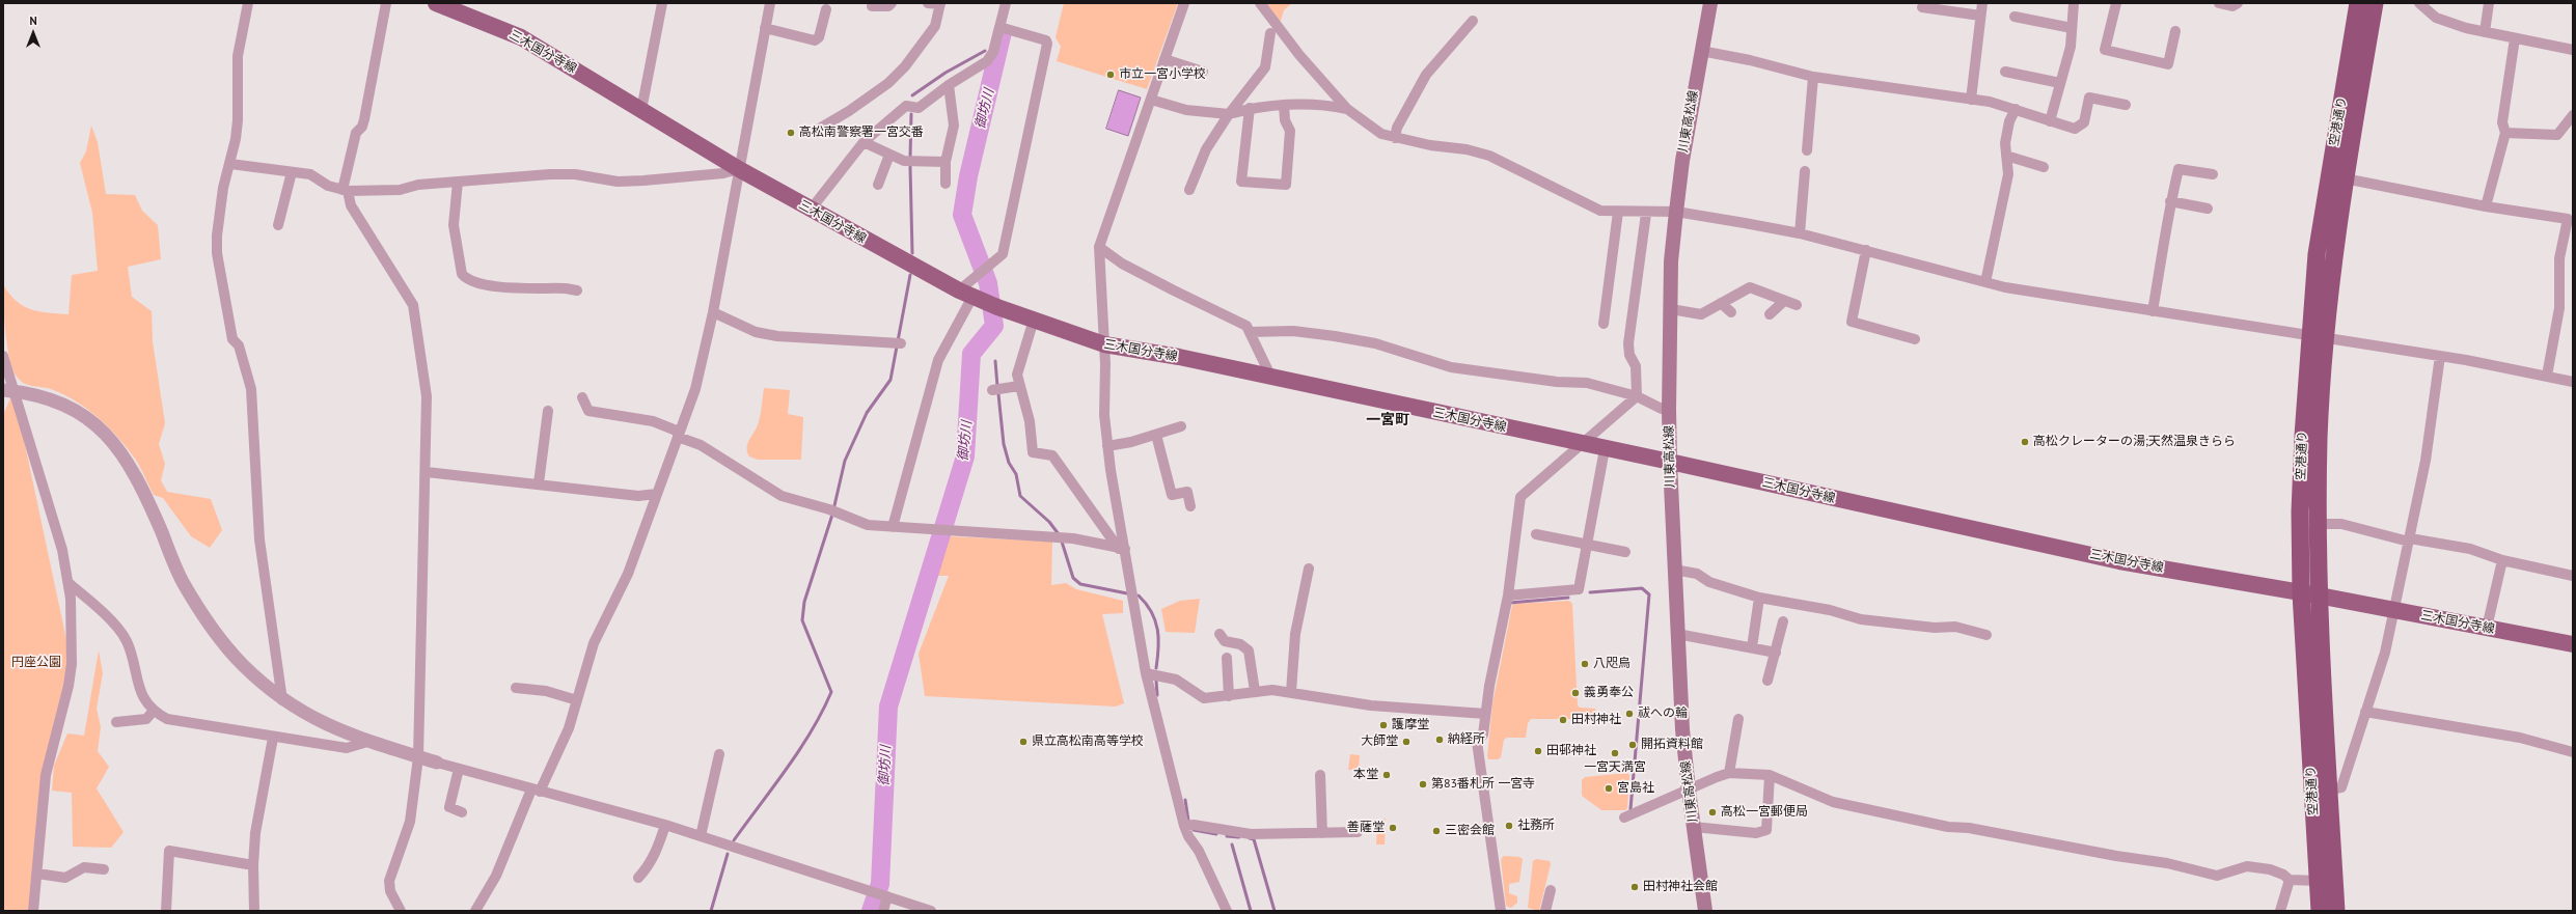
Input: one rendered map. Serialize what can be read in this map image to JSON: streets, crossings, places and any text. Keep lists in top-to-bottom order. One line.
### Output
{"streets":{"highway":["空港通り"],"main road":["三木国分寺線","川東高松線"]},"crossings":[["三木国分寺線","川東高松線"],["三木国分寺線","空港通り"]],"districts":["一宮町"],"water":["御坊川"],"parks":["円座公園"],"places":["市立一宮小学校","高松南警察署一宮交番","高松クレーターの湯;天然温泉きらら","八咫烏","義勇奉公","祓への輪","田村神社","護摩堂","納経所","県立高松南高等学校","大師堂","開拓資料館","田邨神社","一宮天満宮","本堂","第83番札所 一宮寺","宮島社","高松一宮郵便局","社務所","善薩堂","三密会館","田村神社会館"],"north":"top"}
